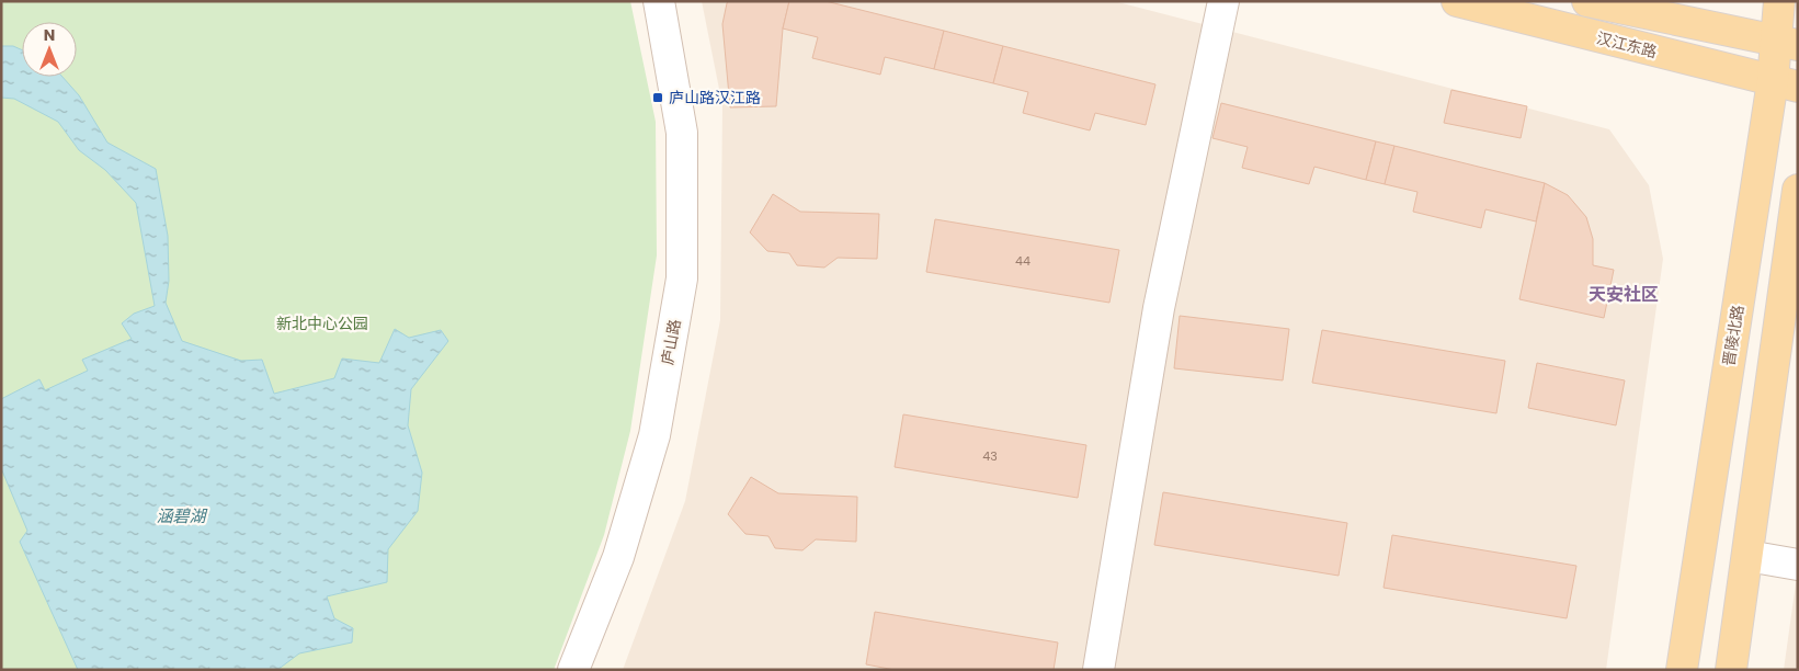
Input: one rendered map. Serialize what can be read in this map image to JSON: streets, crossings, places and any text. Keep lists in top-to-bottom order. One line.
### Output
{"streets":{"main road":["汉江东路","晋陵北路"],"street":["庐山路"]},"crossings":[["汉江东路","晋陵北路"]],"districts":["天安社区"],"water":["涵碧湖"],"parks":["新北中心公园"],"places":{"transit":["庐山路汉江路"]},"house_numbers":["44","43"],"north":"top"}
